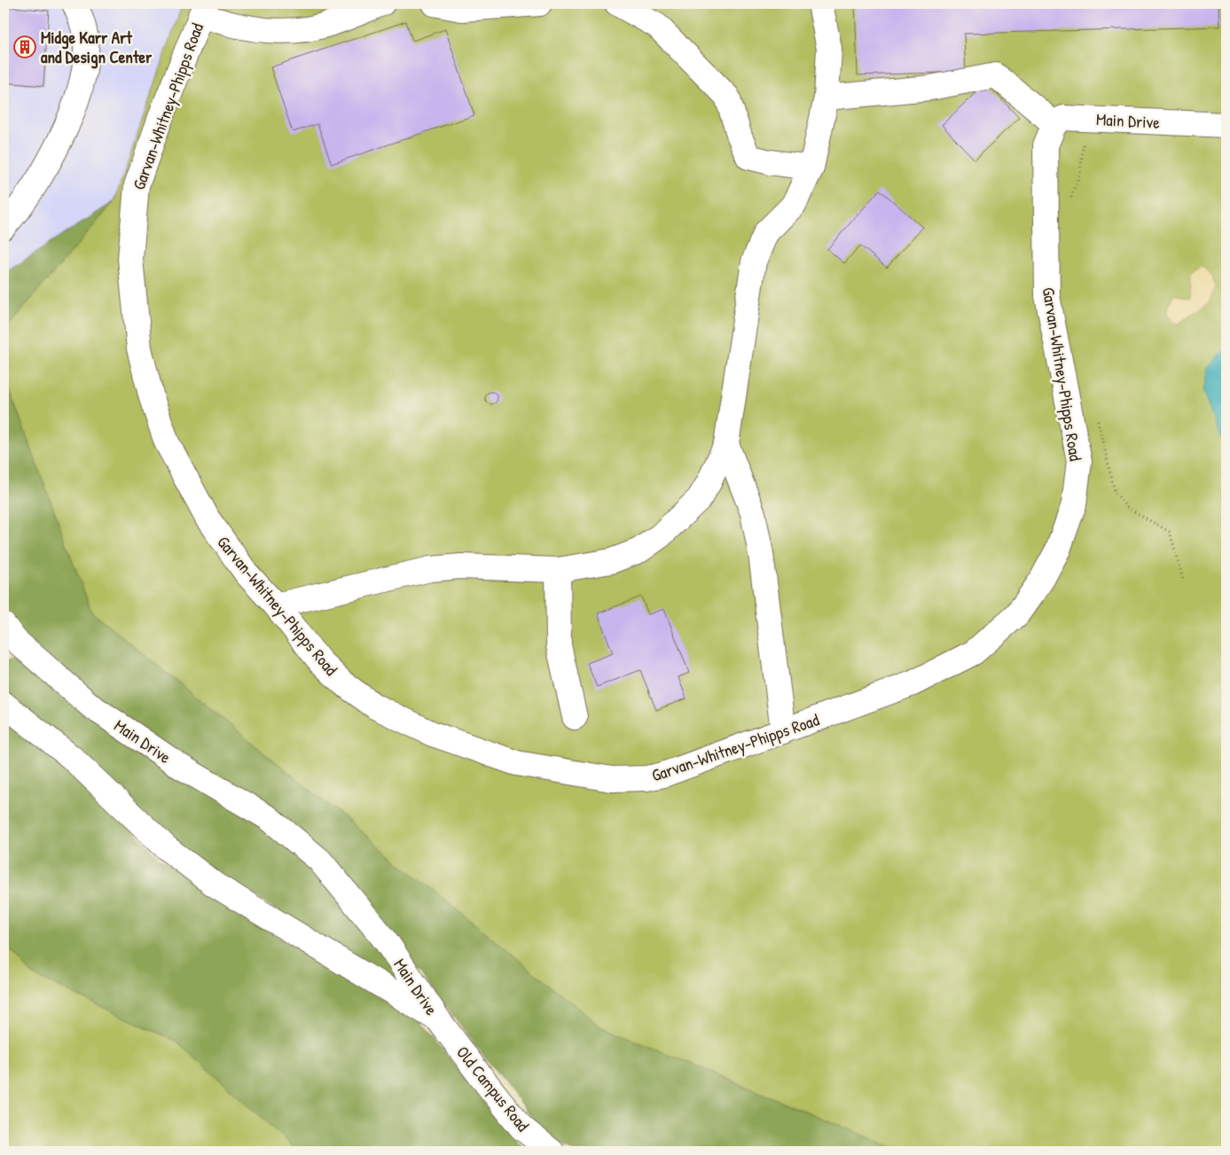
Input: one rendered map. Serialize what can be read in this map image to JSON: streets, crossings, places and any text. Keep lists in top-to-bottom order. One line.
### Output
{"streets":{"street":["Garvan-Whitney-Phipps Road","Main Drive","Old Campus Road"]},"crossings":[["Garvan-Whitney-Phipps Road","Main Drive"],["Main Drive","Old Campus Road"]],"places":{"building":["Midge Karr Art and Design Center"]}}
